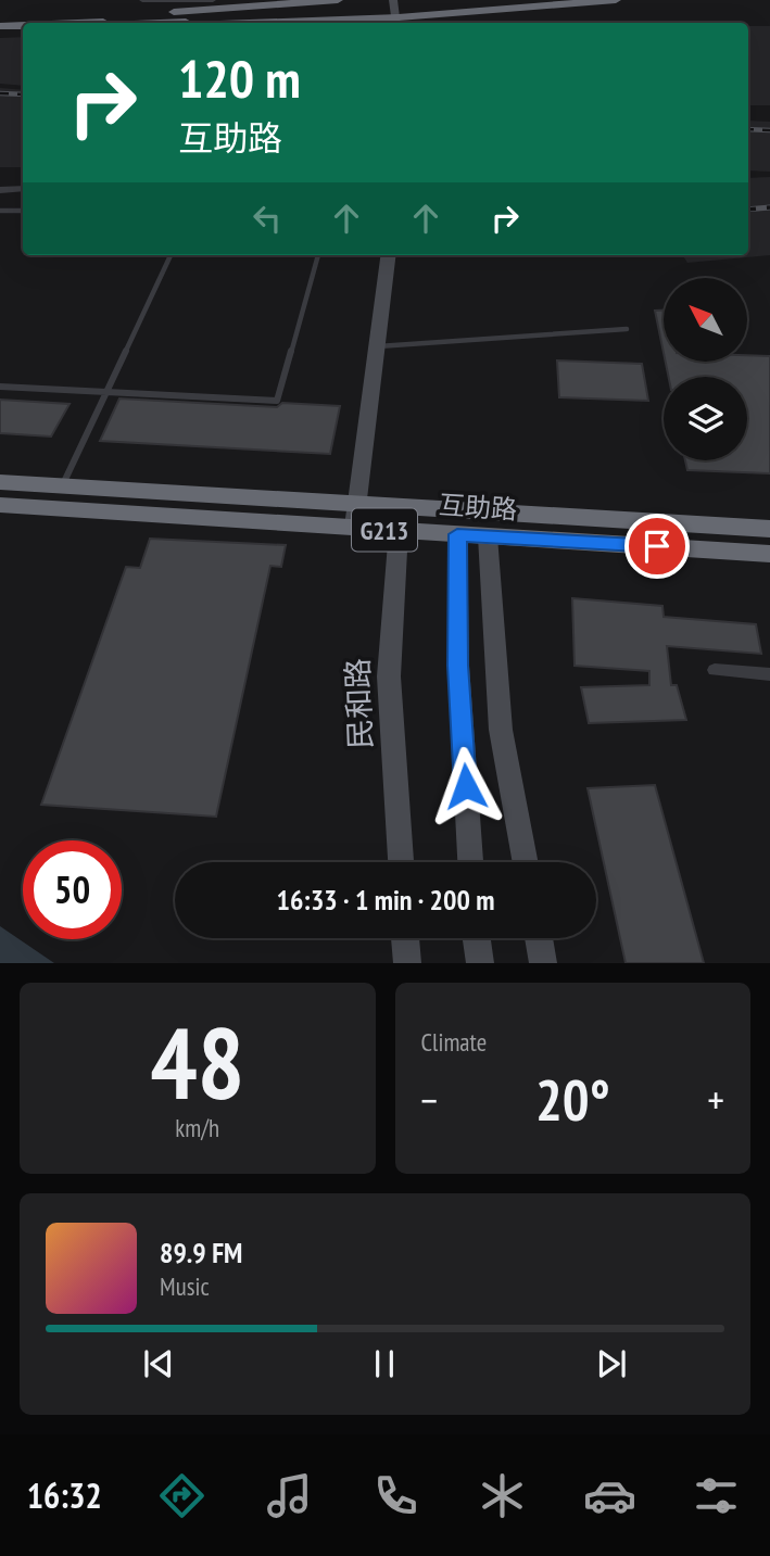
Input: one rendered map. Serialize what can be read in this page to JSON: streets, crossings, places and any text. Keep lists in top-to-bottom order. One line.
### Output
{"streets":{"highway":["互助路","G213"],"main road":["民和路"]},"crossings":[["互助路","民和路"]],"north":"top left","page":{"turn":["120 m","互助路"],"limit":"50","trip":"16:33 · 1 min · 200 m","tile":[["48","km/h"],"Climate"],"heat":["−","20°","+"],"song":["89.9 FM","Music"],"tabs":"16:32"}}
